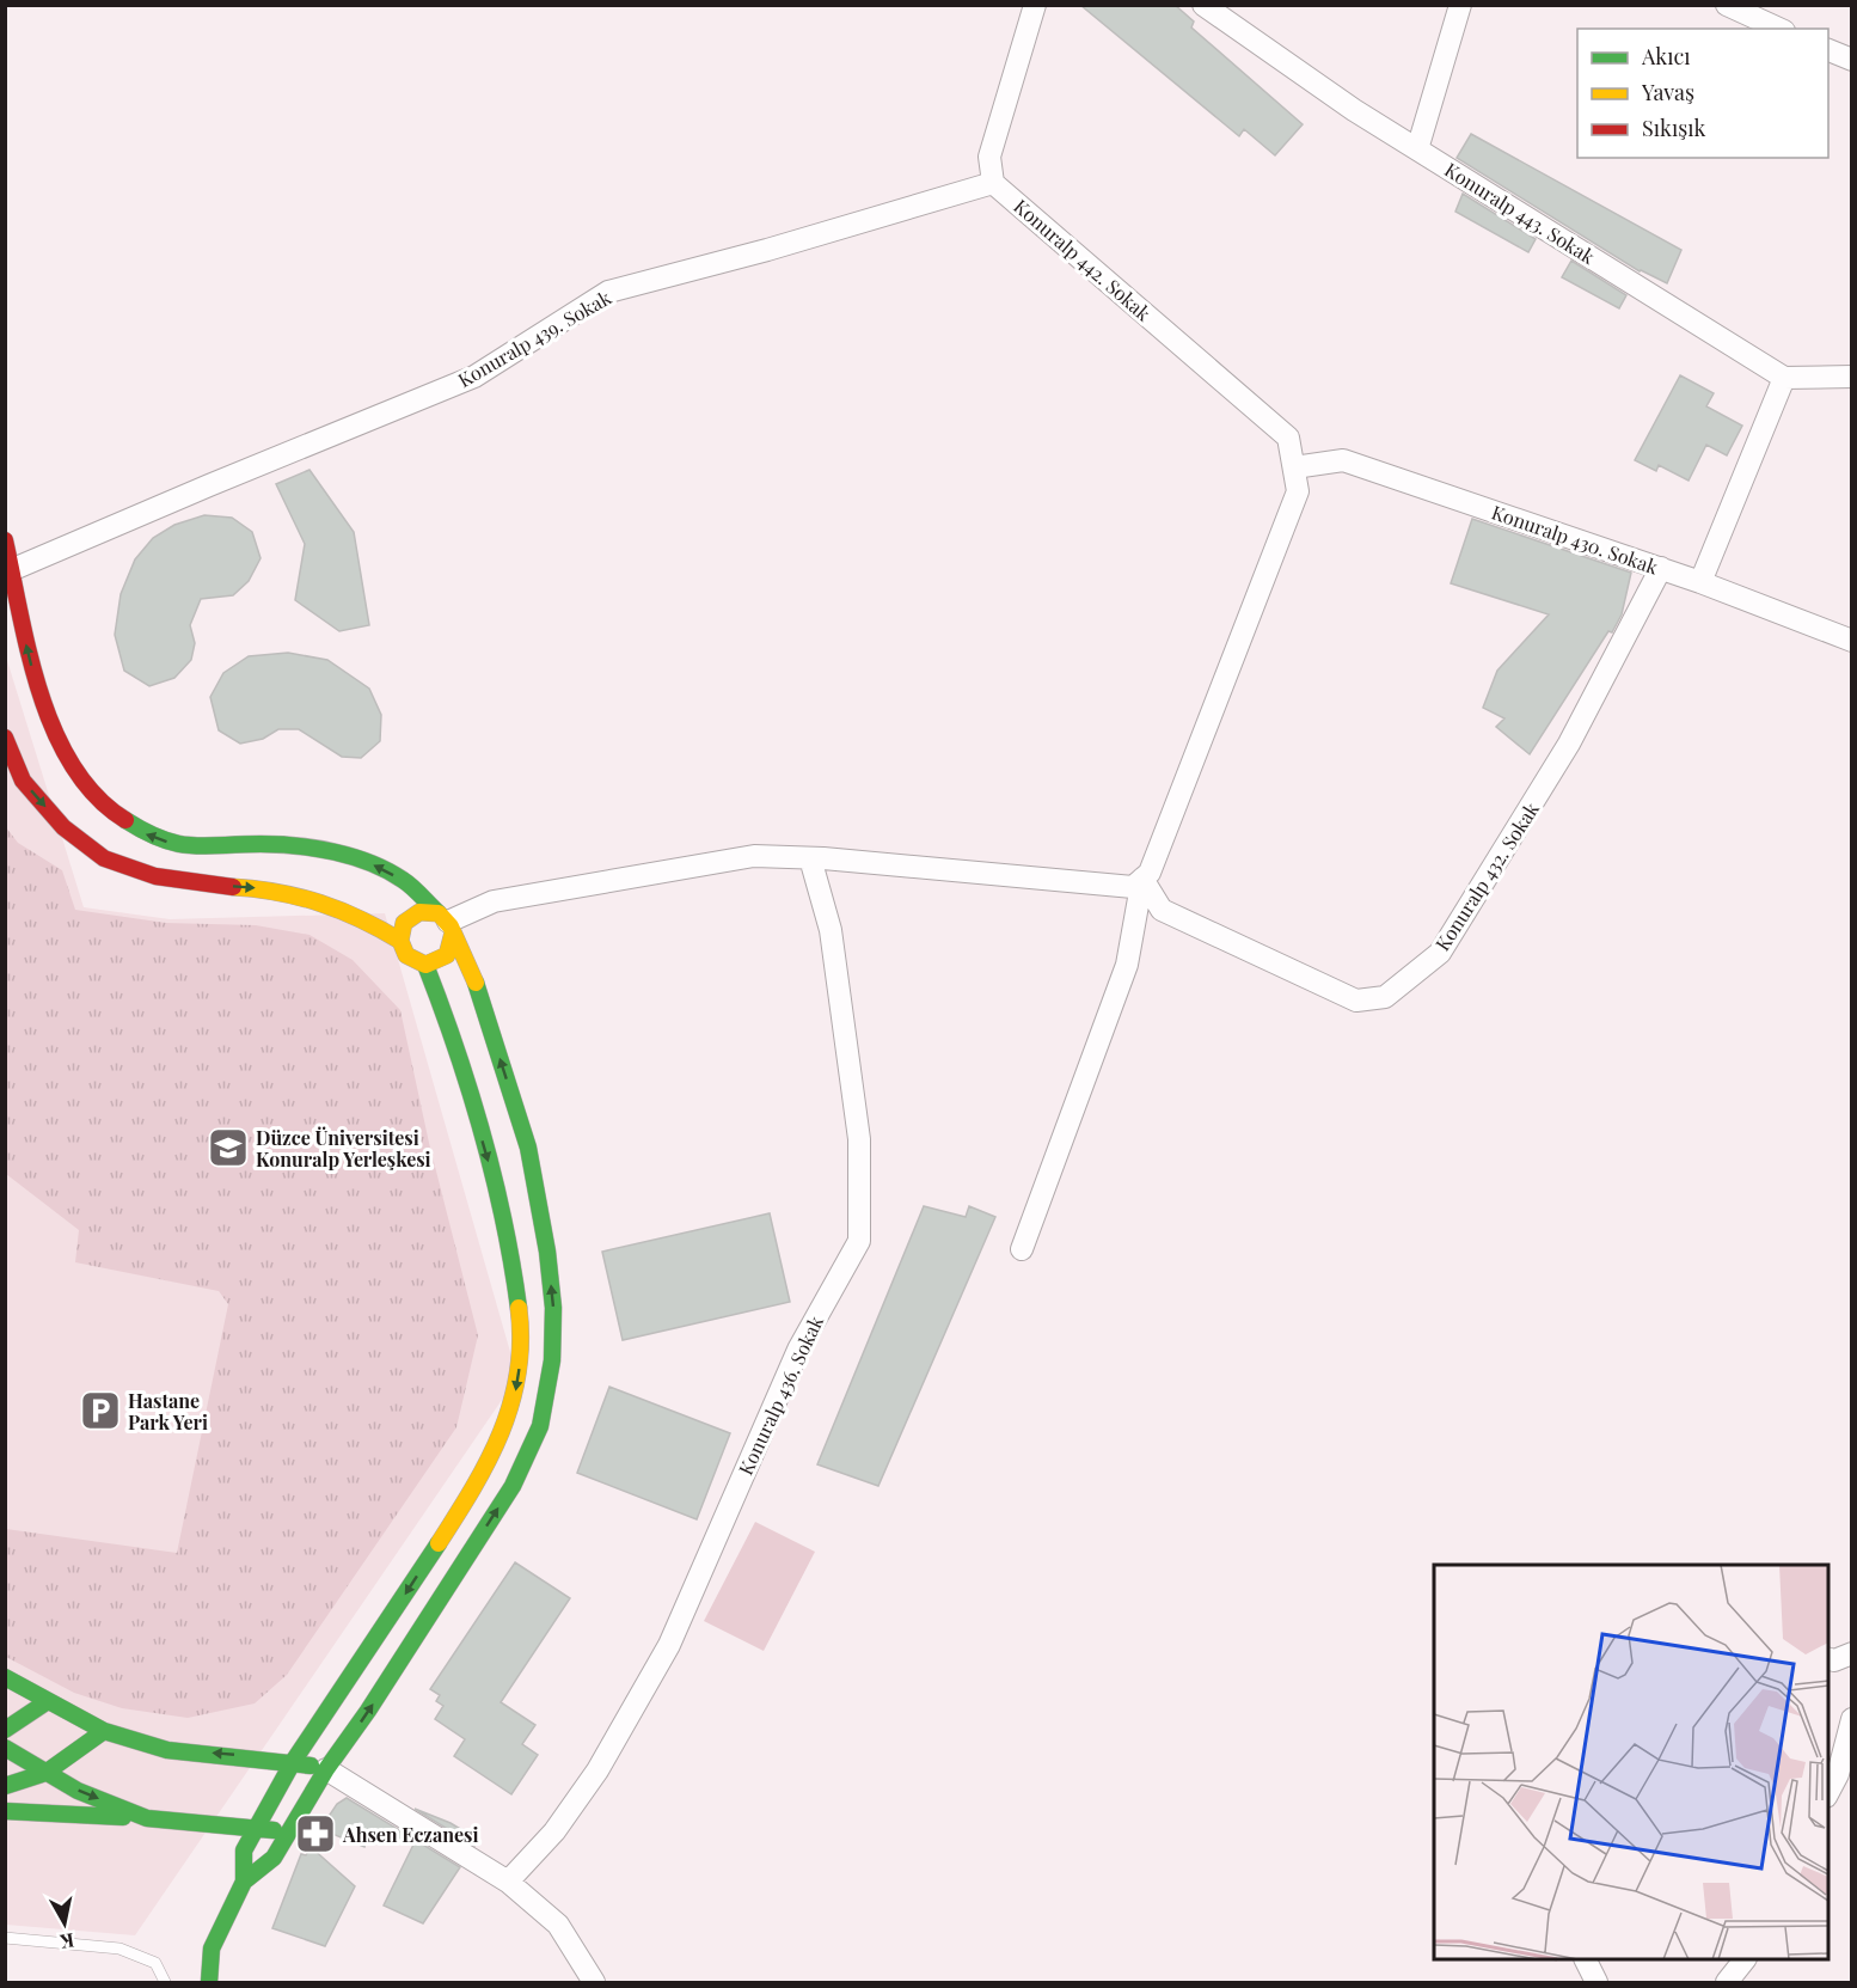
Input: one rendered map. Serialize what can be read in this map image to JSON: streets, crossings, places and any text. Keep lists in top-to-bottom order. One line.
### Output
{"streets":{"street":["Konuralp 443. Sokak","Konuralp 442. Sokak","Konuralp 439. Sokak","Konuralp 430. Sokak","Konuralp 432. Sokak","Konuralp 436. Sokak"]},"crossings":[["Konuralp 442. Sokak","Konuralp 439. Sokak"],["Konuralp 442. Sokak","Konuralp 430. Sokak"],["Konuralp 442. Sokak","Konuralp 432. Sokak"],["Konuralp 430. Sokak","Konuralp 432. Sokak"]],"places":{"school or university":["Düzce Üniversitesi Konuralp Yerleşkesi"],"parking":["Hastane Park Yeri"],"pharmacy":["Ahsen Eczanesi"]},"legend":["Akıcı","Yavaş","Sıkışık"],"north":"bottom"}
